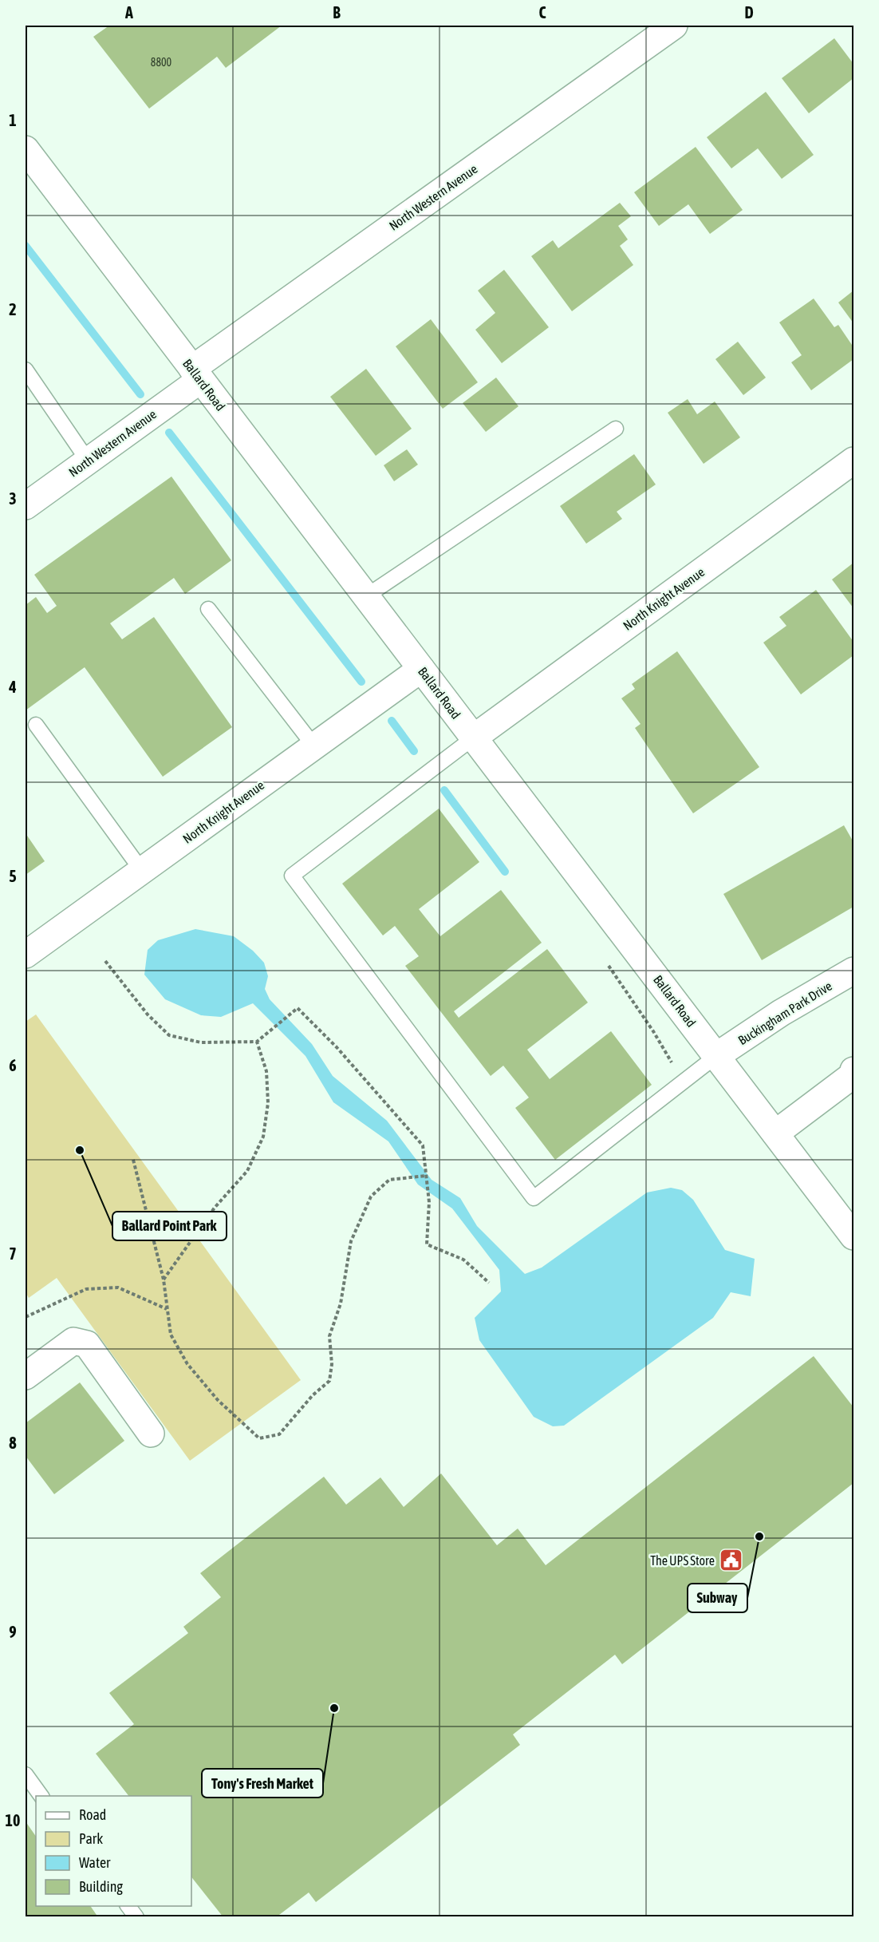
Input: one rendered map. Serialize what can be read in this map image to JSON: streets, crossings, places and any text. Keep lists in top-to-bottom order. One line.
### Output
{"streets":{"street":["North Western Avenue","Ballard Road","North Knight Avenue","Buckingham Park Drive"]},"crossings":[["North Western Avenue","Ballard Road"],["Ballard Road","North Knight Avenue"],["Ballard Road","Buckingham Park Drive"]],"places":{"other":["Ballard Point Park","Subway","Tony's Fresh Market"],"public building":["The UPS Store"]},"house_numbers":["8800"],"legend":["Road","Park","Water","Building"],"grid":{"columns":["A","B","C","D"],"rows":["1","2","3","4","5","6","7","8","9","10"]}}
